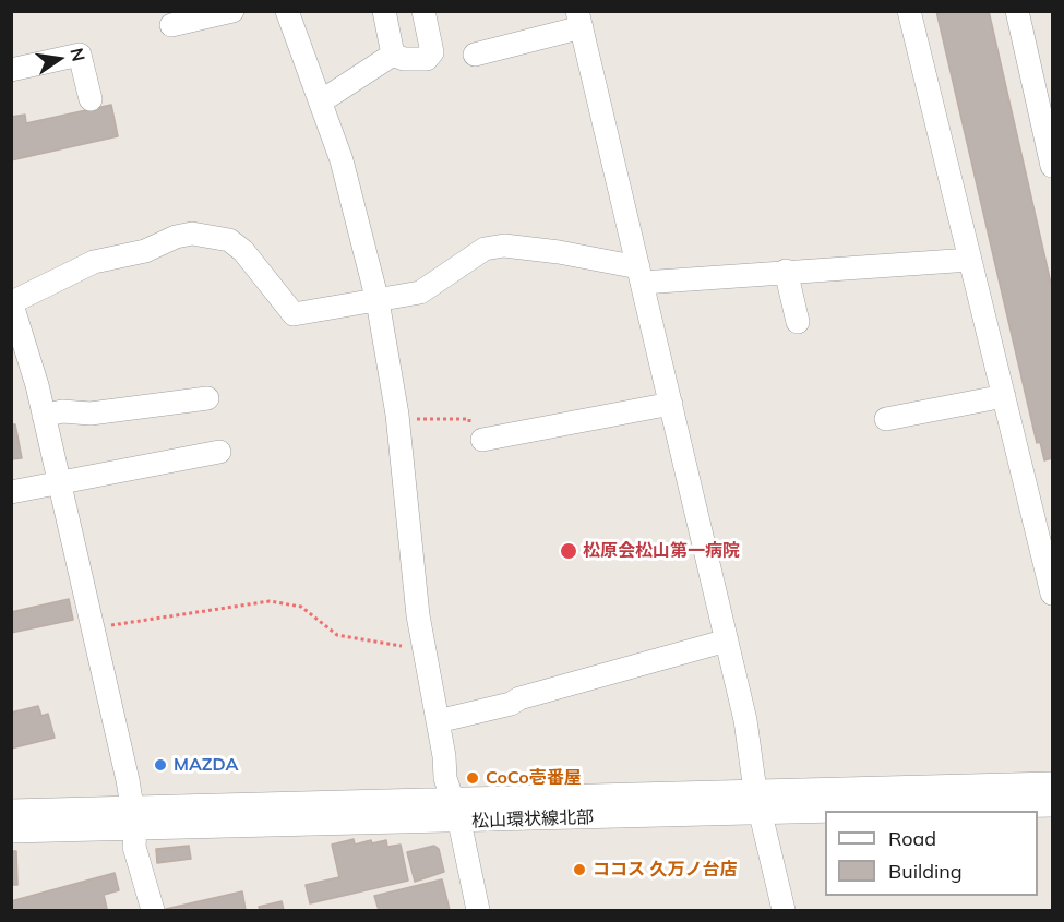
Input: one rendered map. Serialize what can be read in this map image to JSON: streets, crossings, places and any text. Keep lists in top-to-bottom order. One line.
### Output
{"streets":{"street":["松山環状線北部"]},"places":["松原会松山第一病院","MAZDA","CoCo壱番屋","ココス 久万ノ台店"],"legend":["Road","Building"],"north":"right"}
